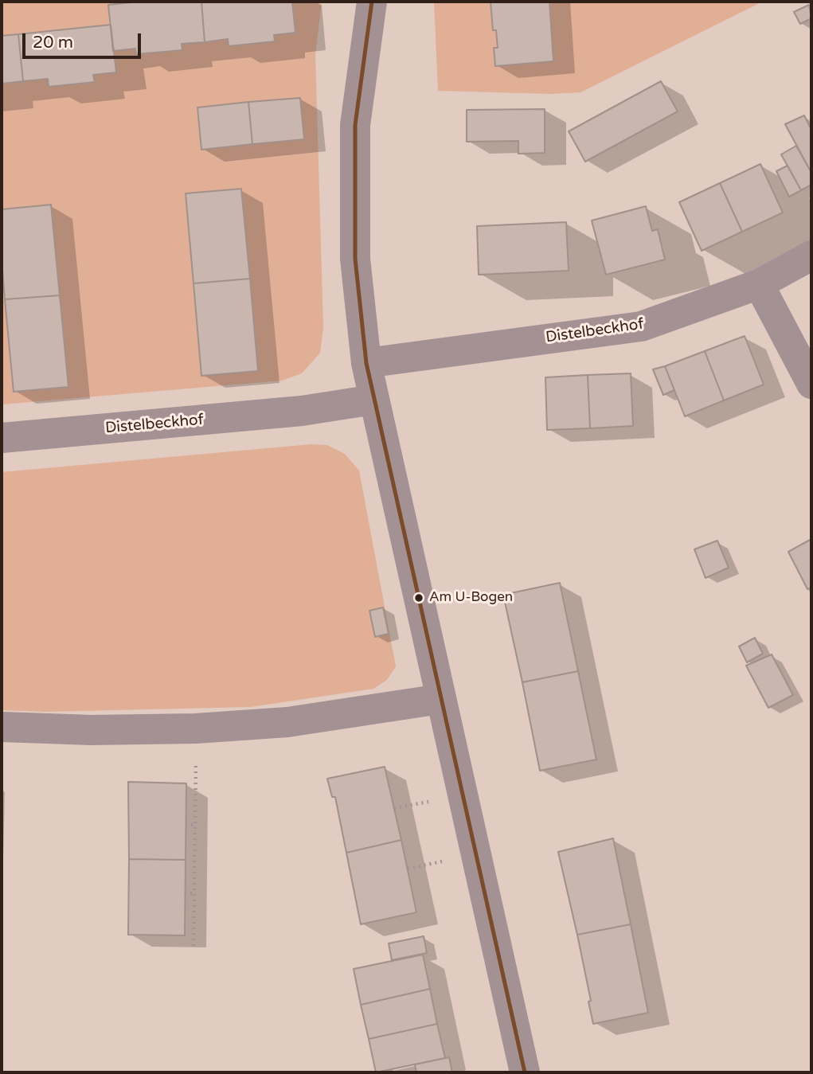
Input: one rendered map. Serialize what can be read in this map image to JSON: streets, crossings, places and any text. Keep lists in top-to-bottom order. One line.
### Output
{"streets":{"street":["Distelbeckhof"]},"places":["Am U-Bogen"],"scale_bar":"20 m"}
